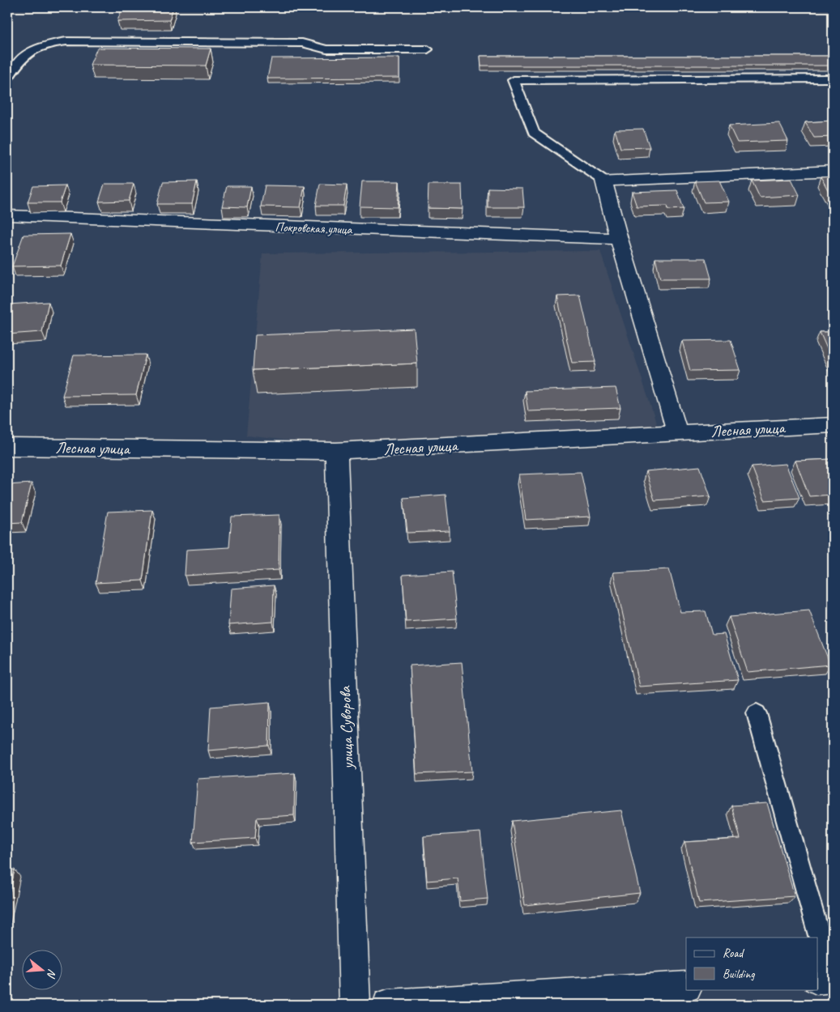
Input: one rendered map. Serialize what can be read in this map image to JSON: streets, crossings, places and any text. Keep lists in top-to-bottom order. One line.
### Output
{"streets":{"street":["Покровская улица","Лесная улица","улица Суворова"]},"crossings":[["Лесная улица","улица Суворова"]],"legend":["Road","Building"],"north":"right"}
